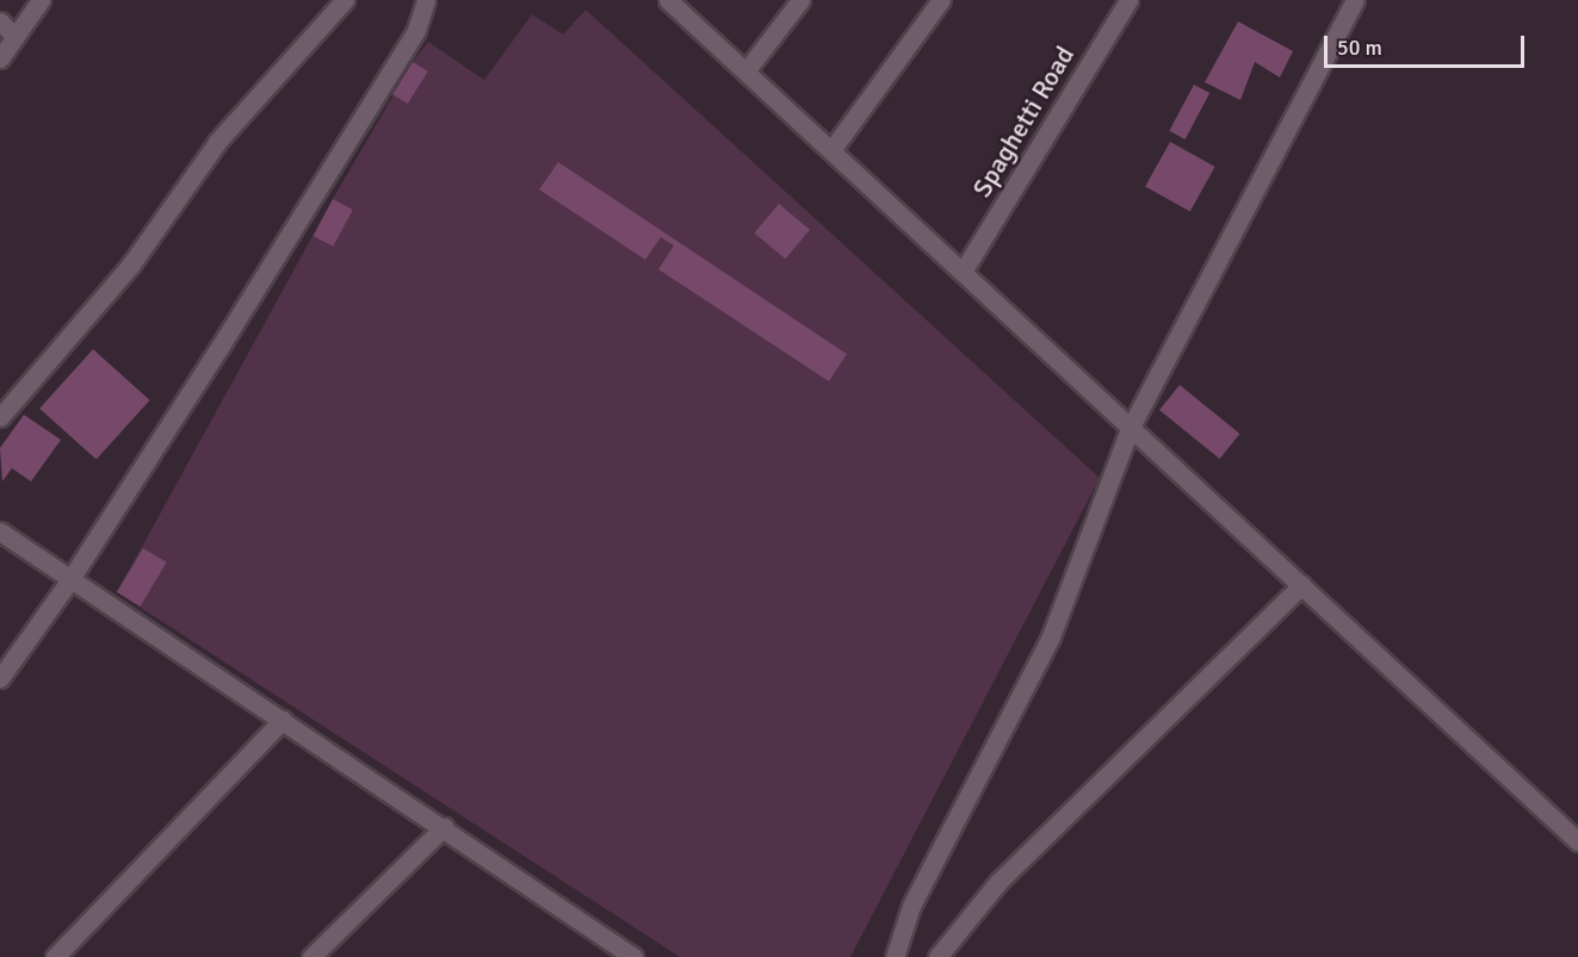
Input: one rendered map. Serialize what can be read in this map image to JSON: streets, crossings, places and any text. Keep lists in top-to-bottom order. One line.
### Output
{"streets":{"street":["Spaghetti Road"]},"scale_bar":"50 m"}
